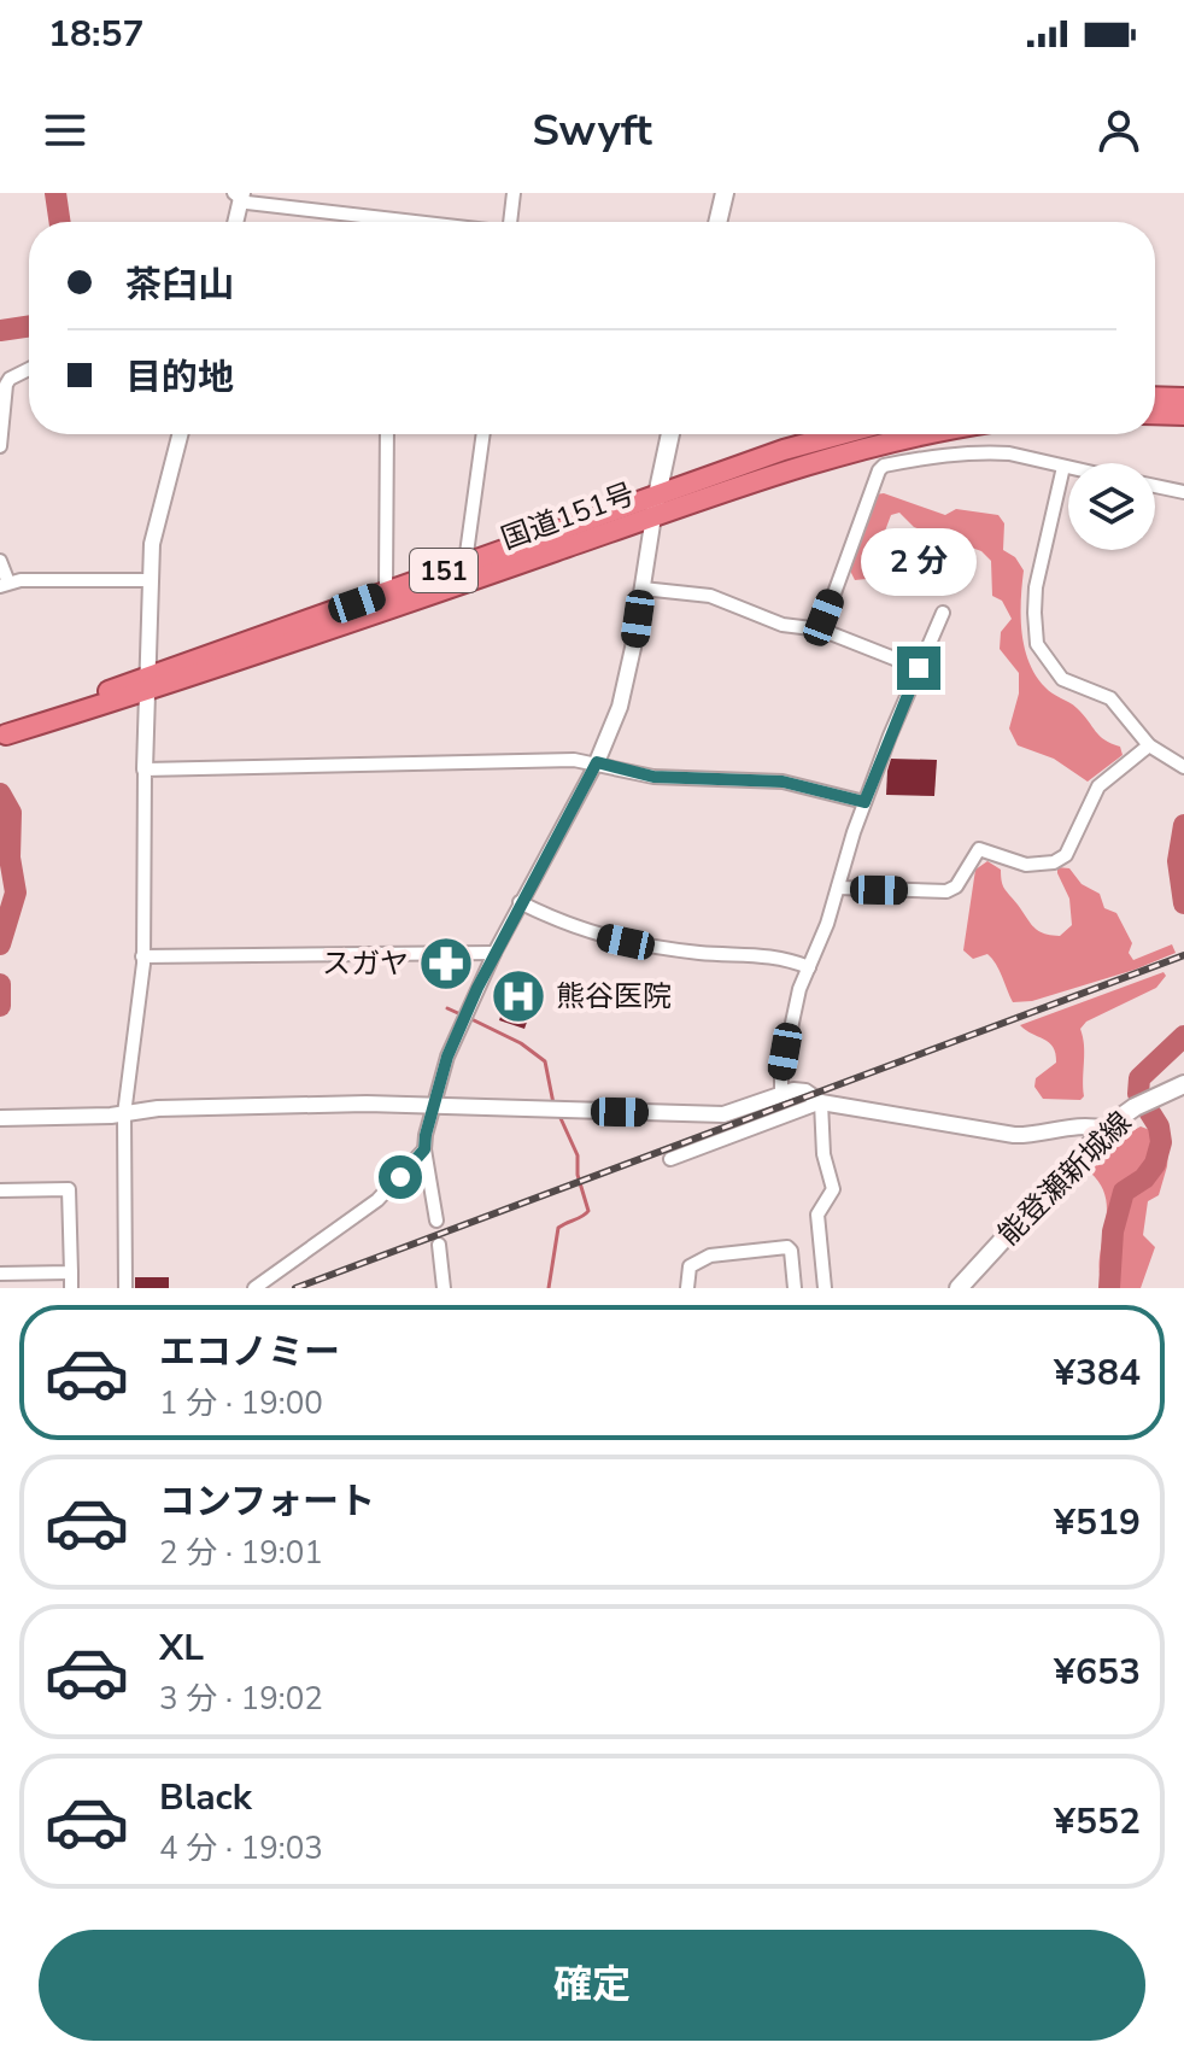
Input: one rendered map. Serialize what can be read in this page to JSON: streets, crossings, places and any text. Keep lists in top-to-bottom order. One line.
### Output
{"streets":{"highway":["国道151号","151"],"main road":["能登瀬新城線"]},"places":{"pharmacy":["スガヤ"],"hospital":["熊谷医院"]},"page":{"status":"18:57","header":"Swyft","banner":["茶臼山","目的地"],"bubble":"2 分","list":[{"name":"エコノミー","note":"1 分 · 19:00","value":"¥384"},{"name":"コンフォート","note":"2 分 · 19:01","value":"¥519"},{"name":"XL","note":"3 分 · 19:02","value":"¥653"},{"name":"Black","note":"4 分 · 19:03","value":"¥552"}],"buttons":"確定"}}
